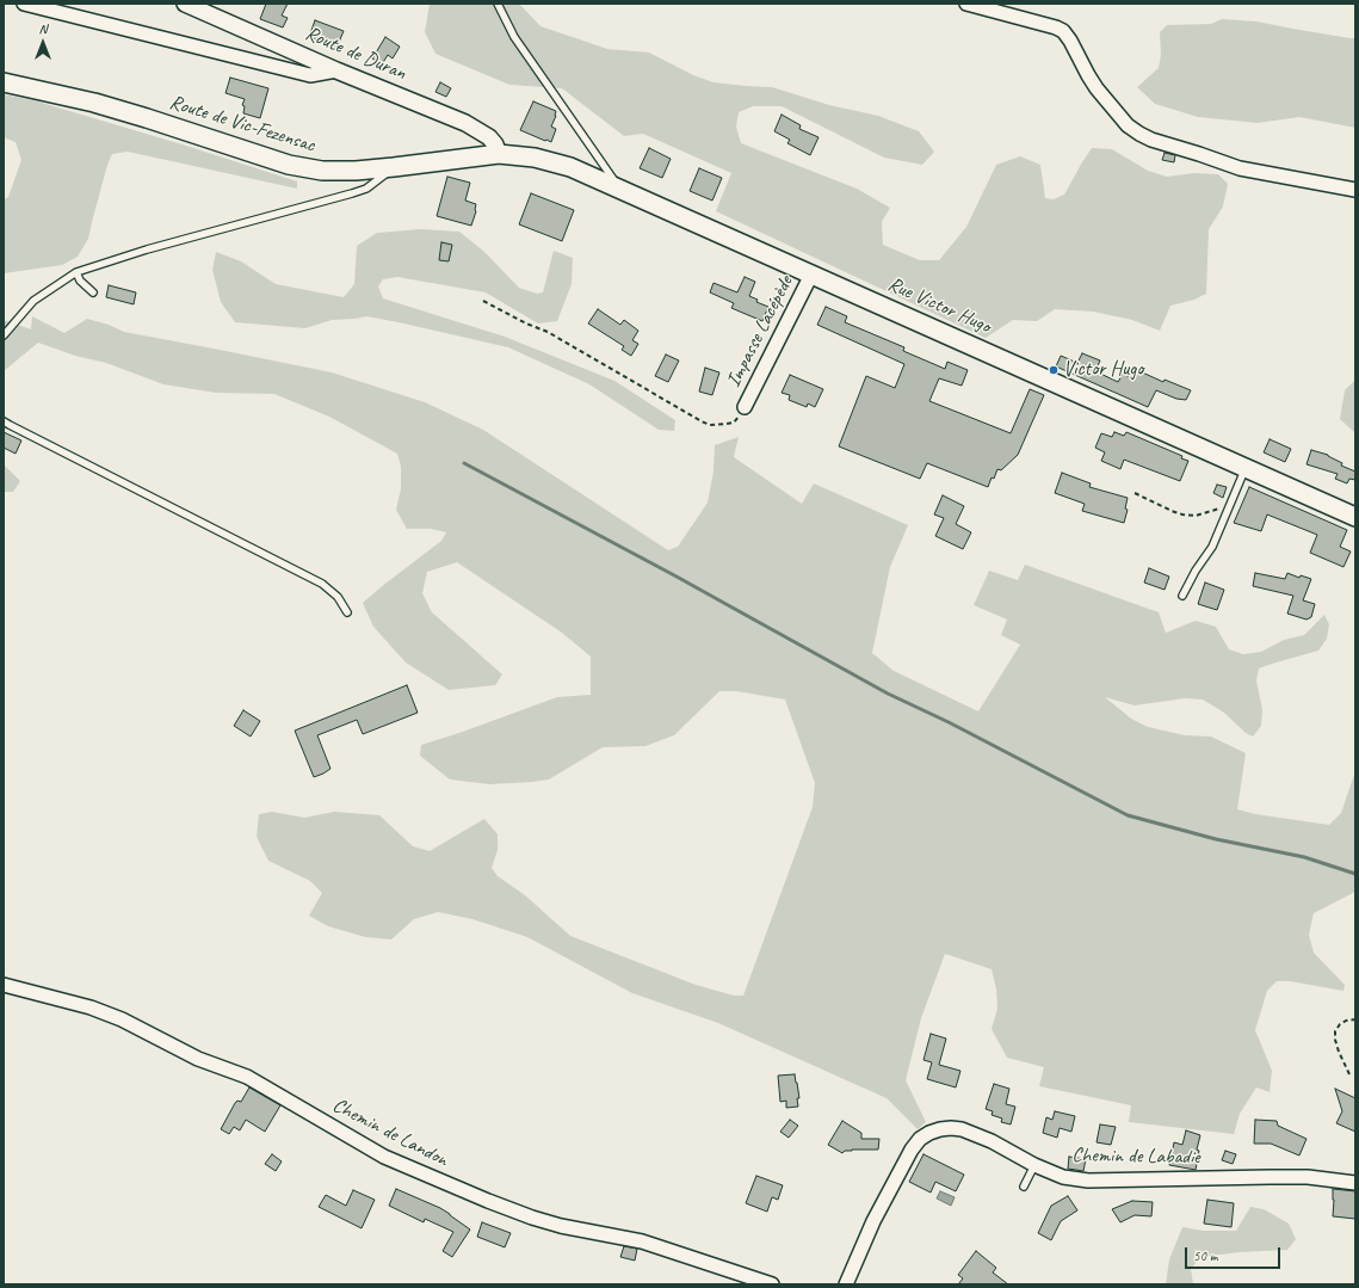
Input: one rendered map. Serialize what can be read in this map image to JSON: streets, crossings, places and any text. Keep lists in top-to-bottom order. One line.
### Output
{"streets":{"main road":["Route de Vic-Fezensac","Rue Victor Hugo"],"street":["Route de Duran","Impasse Lacépède","Chemin de Landon","Chemin de Labadie"]},"crossings":[["Route de Duran","Route de Vic-Fezensac"],["Route de Duran","Rue Victor Hugo"],["Route de Vic-Fezensac","Rue Victor Hugo"],["Rue Victor Hugo","Impasse Lacépède"]],"places":["Victor Hugo"],"scale_bar":"50 m","north":"top"}
